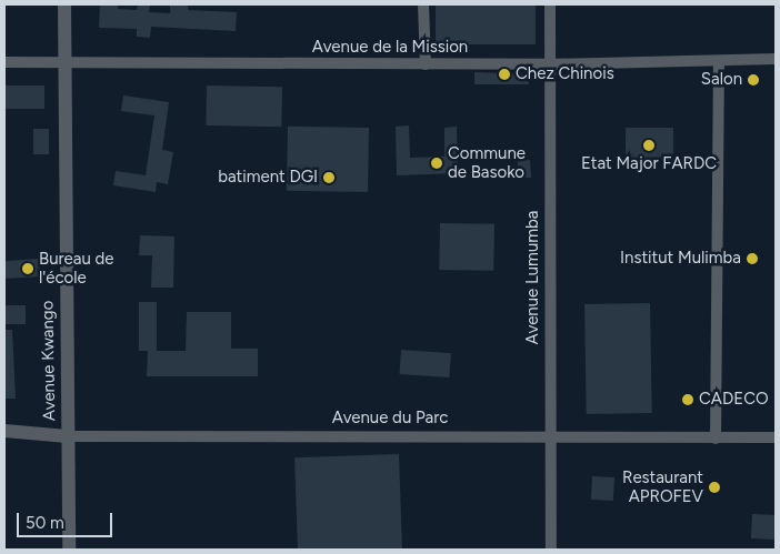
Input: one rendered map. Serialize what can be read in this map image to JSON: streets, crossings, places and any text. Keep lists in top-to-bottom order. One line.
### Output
{"streets":{"street":["Avenue de la Mission","Avenue Lumumba","Avenue Kwango","Avenue du Parc"]},"crossings":[["Avenue de la Mission","Avenue Lumumba"],["Avenue de la Mission","Avenue Kwango"],["Avenue Lumumba","Avenue du Parc"],["Avenue Kwango","Avenue du Parc"]],"places":["Chez Chinois","Salon","Etat Major FARDC","Commune de Basoko","batiment DGI","Institut Mulimba","Bureau de l'école","CADECO","Restaurant APROFEV"],"scale_bar":"50 m"}
